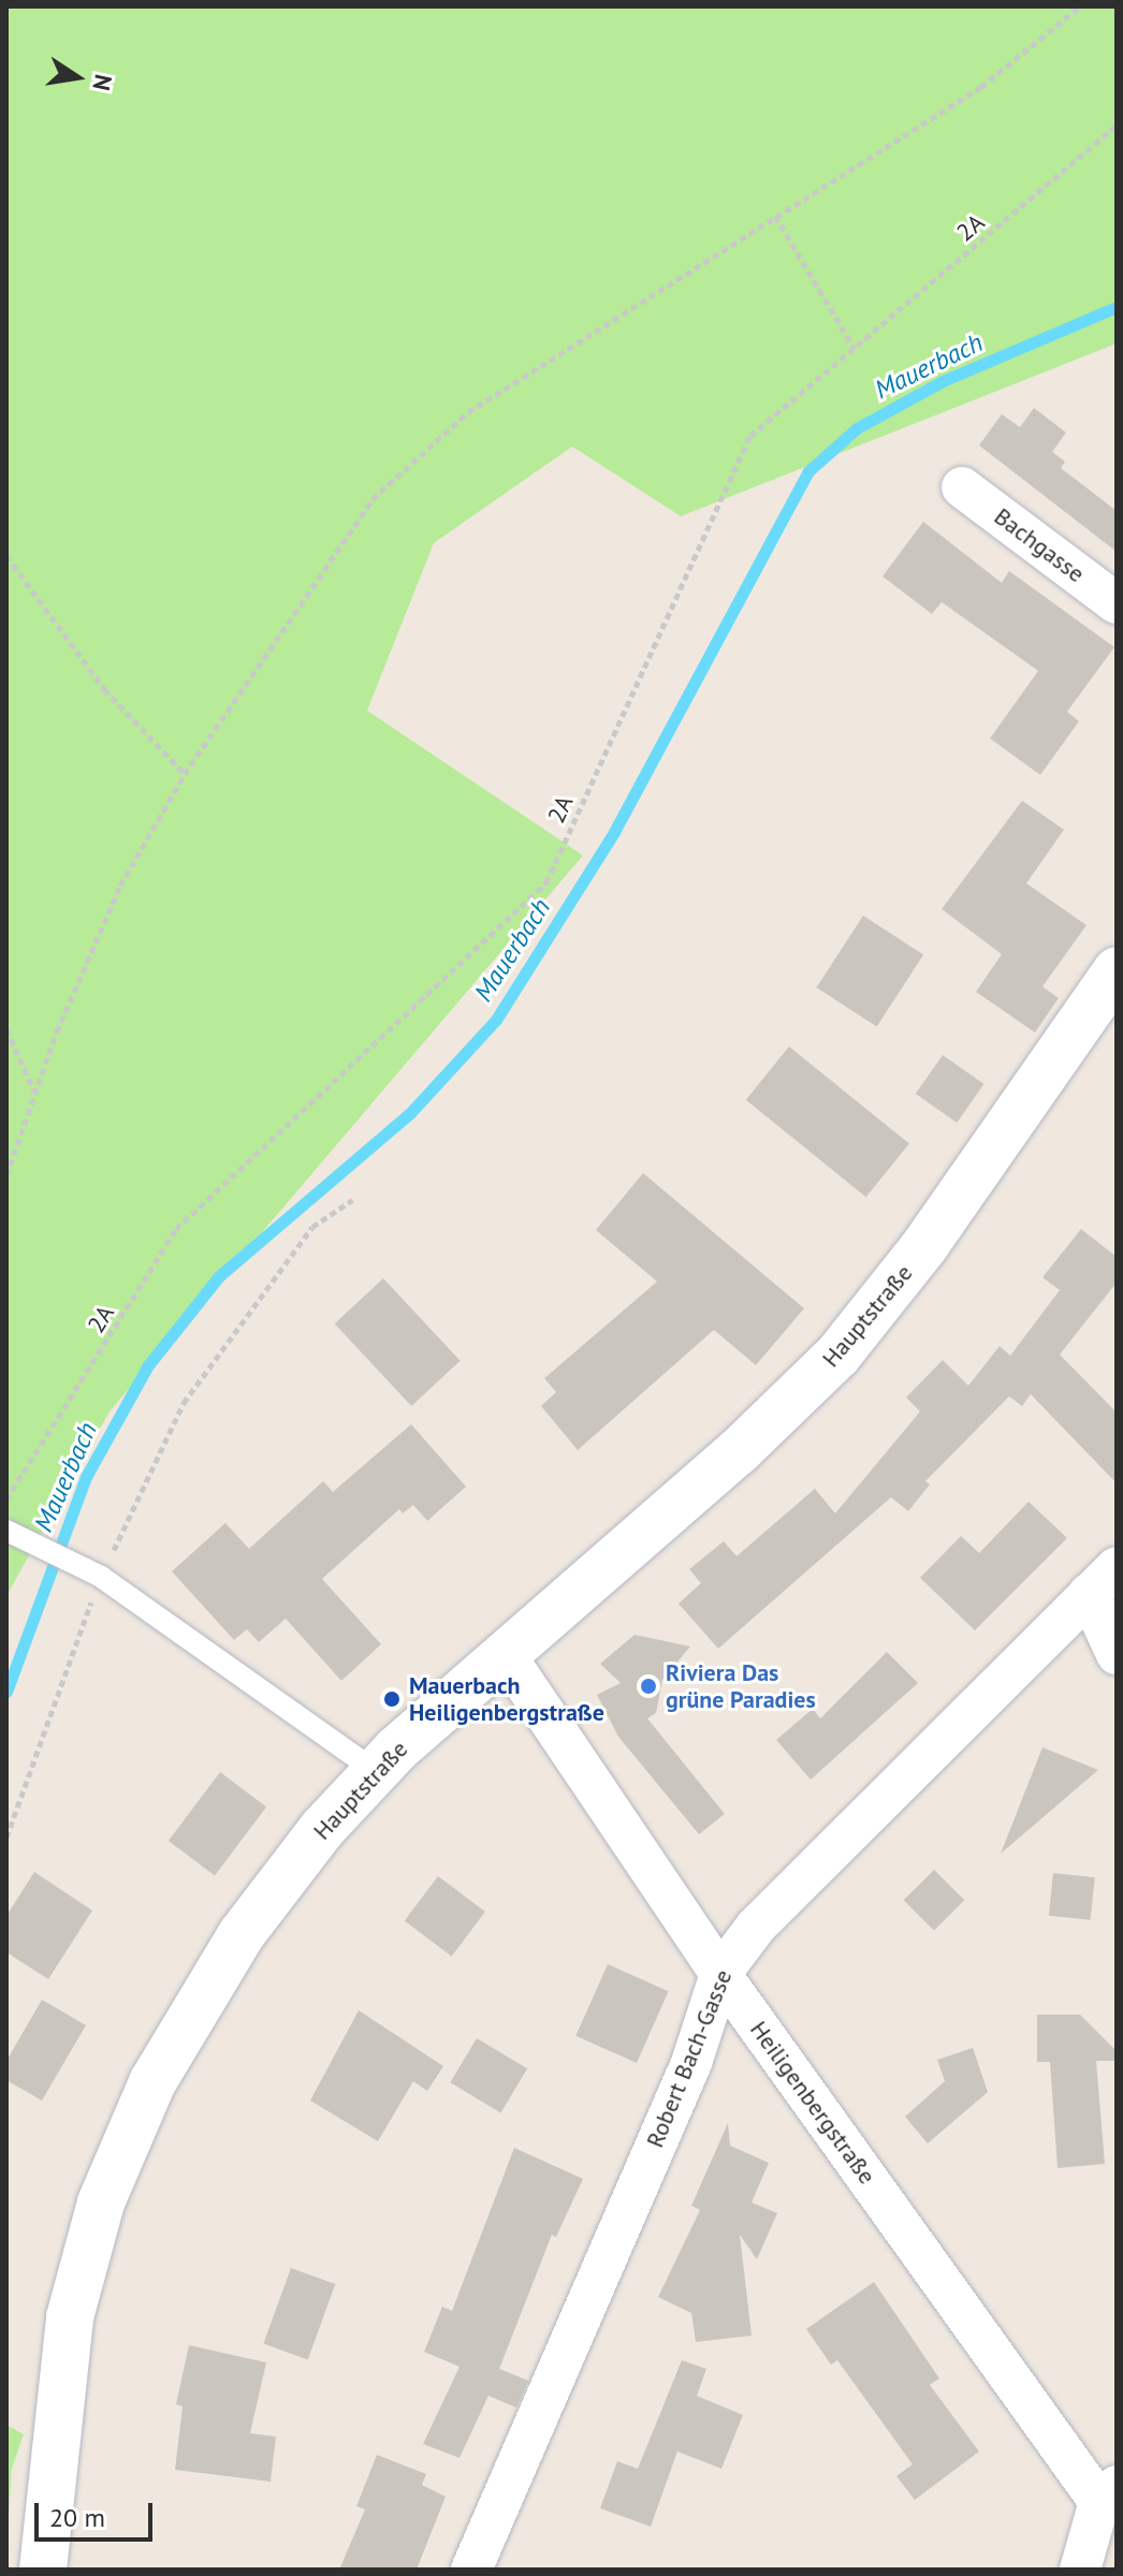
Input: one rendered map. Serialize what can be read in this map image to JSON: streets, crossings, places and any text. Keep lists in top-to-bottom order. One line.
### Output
{"streets":{"main road":["Hauptstraße"],"street":["Bachgasse","Robert Bach-Gasse","Heiligenbergstraße"],"path":["2A"]},"crossings":[["Hauptstraße","Heiligenbergstraße"],["Robert Bach-Gasse","Heiligenbergstraße"]],"water":["Mauerbach"],"places":["Riviera Das grüne Paradies","Mauerbach Heiligenbergstraße"],"scale_bar":"20 m","north":"right"}
